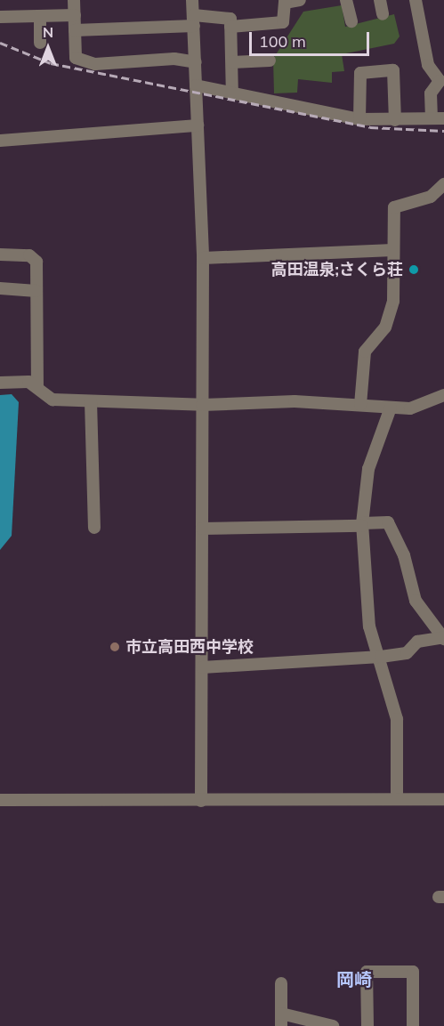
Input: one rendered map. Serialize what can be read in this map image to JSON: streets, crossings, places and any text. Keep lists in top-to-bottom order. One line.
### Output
{"districts":["岡崎"],"places":["高田温泉;さくら荘","市立高田西中学校"],"scale_bar":"100 m","north":"top"}
